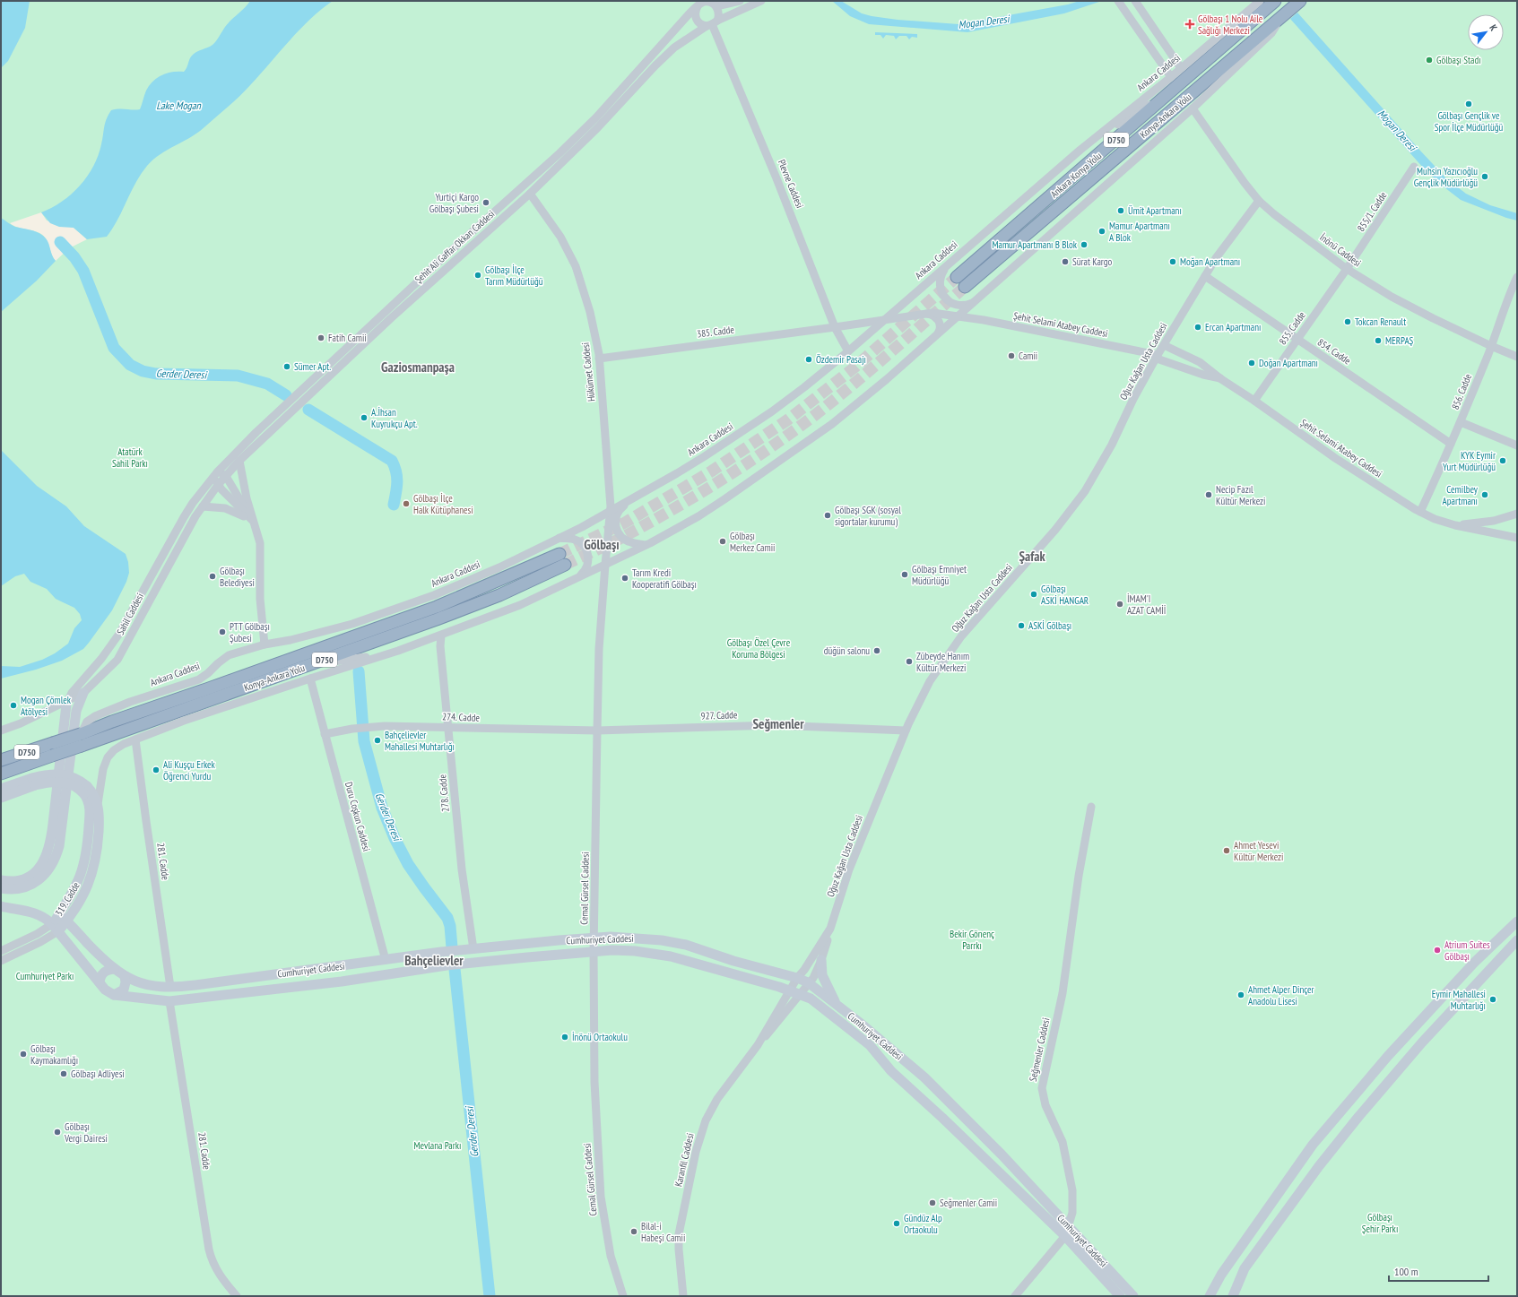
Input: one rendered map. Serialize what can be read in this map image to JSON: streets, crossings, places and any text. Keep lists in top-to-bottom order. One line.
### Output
{"streets":{"highway":["Konya-Ankara Yolu","D750","Ankara-Konya Yolu"],"main road":["319. Cadde","Cumhuriyet Caddesi"],"street":["Ankara Caddesi","Plevne Caddesi","855/1. Cadde","Şehit Ali Gaffar Okkan Caddesi","İnönü Caddesi","Şehit Selami Atabey Caddesi","855. Cadde","385. Cadde","854. Cadde","Oğuz Kağan Usta Caddesi","Hükümet Caddesi","856. Cadde","Sahil Caddesi","927. Cadde","274. Cadde","278. Cadde","Duru Coşkun Caddesi","281. Cadde","Cemal Gürsel Caddesi","Seğmenler Caddesi","Karanfil Caddesi"]},"crossings":[["Ankara Caddesi","Konya-Ankara Yolu"],["Ankara Caddesi","D750"],["Ankara Caddesi","Ankara-Konya Yolu"],["Ankara Caddesi","Plevne Caddesi"],["Ankara Caddesi","Şehit Selami Atabey Caddesi"],["Ankara Caddesi","385. Cadde"],["Ankara Caddesi","Hükümet Caddesi"],["Konya-Ankara Yolu","D750"],["Plevne Caddesi","Şehit Ali Gaffar Okkan Caddesi"],["Plevne Caddesi","385. Cadde"],["855/1. Cadde","İnönü Caddesi"],["855/1. Cadde","855. Cadde"],["Şehit Ali Gaffar Okkan Caddesi","Hükümet Caddesi"],["Şehit Ali Gaffar Okkan Caddesi","Sahil Caddesi"],["İnönü Caddesi","855. Cadde"],["İnönü Caddesi","Oğuz Kağan Usta Caddesi"],["İnönü Caddesi","856. Cadde"],["Şehit Selami Atabey Caddesi","855. Cadde"],["Şehit Selami Atabey Caddesi","385. Cadde"],["Şehit Selami Atabey Caddesi","Oğuz Kağan Usta Caddesi"],["Şehit Selami Atabey Caddesi","856. Cadde"],["855. Cadde","854. Cadde"],["385. Cadde","Hükümet Caddesi"],["854. Cadde","Oğuz Kağan Usta Caddesi"],["854. Cadde","856. Cadde"],["Oğuz Kağan Usta Caddesi","927. Cadde"],["Oğuz Kağan Usta Caddesi","Cumhuriyet Caddesi"],["Oğuz Kağan Usta Caddesi","Karanfil Caddesi"],["Hükümet Caddesi","Cemal Gürsel Caddesi"],["927. Cadde","274. Cadde"],["927. Cadde","Cemal Gürsel Caddesi"],["274. Cadde","278. Cadde"],["274. Cadde","Duru Coşkun Caddesi"],["274. Cadde","Cemal Gürsel Caddesi"],["278. Cadde","Cumhuriyet Caddesi"],["Duru Coşkun Caddesi","Cumhuriyet Caddesi"],["281. Cadde","319. Cadde"],["281. Cadde","Cumhuriyet Caddesi"],["Cemal Gürsel Caddesi","Cumhuriyet Caddesi"],["319. Cadde","Cumhuriyet Caddesi"],["Cumhuriyet Caddesi","Seğmenler Caddesi"],["Cumhuriyet Caddesi","Karanfil Caddesi"]],"districts":["Gaziosmanpaşa","Gölbaşı","Şafak","Seğmenler","Bahçelievler"],"water":["Mogan Deresi","Lake Mogan","Gerder Deresi"],"parks":["Atatürk Sahil Parkı","Gölbaşı Özel Çevre Koruma Bölgesi","Bekir Gönenç Parrkı","Cumhuriyet Parkı","Mevlana Parkı","Gölbaşı Şehir Parkı"],"places":{"health":["Gölbaşı 1 Nolu Aile Sağlığı Merkezi"],"other":["Gölbaşı Stadı","Gölbaşı Gençlik ve Spor İlçe Müdürlüğü","Muhsin Yazıcıoğlu Gençlik Müdürlüğü","Yurtiçi Kargo Gölbaşı Şubesi","Ümit Apartmanı","Mamur Apartmanı A Blok","Mamur Apartmanı B Blok","Sürat Kargo","Moğan Apartmanı","Gölbaşı İlçe Tarım Müdürlüğü","Tokcan Renault","Ercan Apartmanı","Fatih Camii","MERPAŞ","Camii","Özdemir Pasajı","Doğan Apartmanı","Sümer Apt.","A.İhsan Kuyrukçu Apt.","KYK Eymir Yurt Müdürlüğü","Necip Fazıl Kültür Merkezi","Cemilbey Apartmanı","Gölbaşı İlçe Halk Kütüphanesi","Gölbaşı SGK (sosyal sigortalar kurumu)","Gölbaşı Merkez Camii","Gölbaşı Emniyet Müdürlüğü","Gölbaşı Belediyesi","Tarım Kredi Kooperatifi Gölbaşı","Gölbaşı ASKİ HANGAR","İMAM'I AZAT CAMİİ","ASKİ Gölbaşı","PTT Gölbaşı Şubesi","düğün salonu","Zübeyde Hanım Kültür Merkezi","Mogan Çömlek Atölyesi","Bahçelievler Mahallesi Muhtarlığı","Ali Kuşçu Erkek Öğrenci Yurdu","Ahmet Yesevi Kültür Merkezi","Atrium Suites Gölbaşı","Ahmet Alper Dinçer Anadolu Lisesi","Eymir Mahallesi Muhtarlığı","İnönü Ortaokulu","Gölbaşı Kaymakamlığı","Gölbaşı Adliyesi","Gölbaşı Vergi Dairesi","Seğmenler Camii","Gündüz Alp Ortaokulu","Bilal-i Habeşi Camii"]},"scale_bar":"100 m","north":"top right"}
